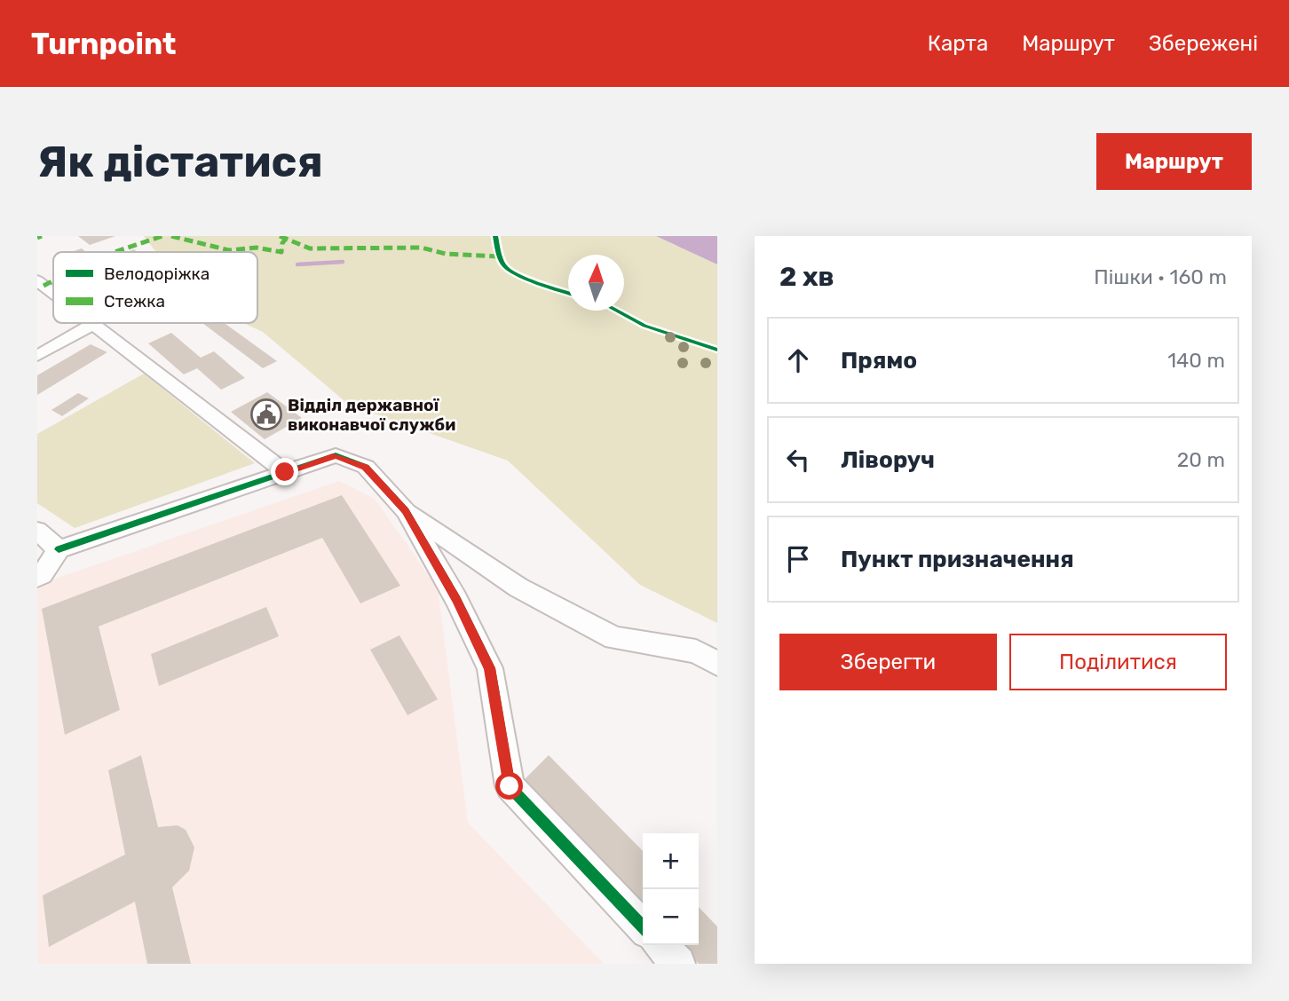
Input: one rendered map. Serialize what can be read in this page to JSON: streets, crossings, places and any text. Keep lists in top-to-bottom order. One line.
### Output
{"places":{"public building":["Відділ державної виконавчої служби"]},"legend":["Велодоріжка","Стежка"],"north":"top","page":{"header":"Turnpoint","nav":["Карта","Маршрут","Збережені"],"buttons":["Маршрут",["Зберегти","Поділитися"]],"title":"Як дістатися","heading":["2 хв","Пішки · 160 m"],"list":[["Прямо","140 m"],["Ліворуч","20 m"],"Пункт призначення"],"map_buttons":["+","−"]}}
